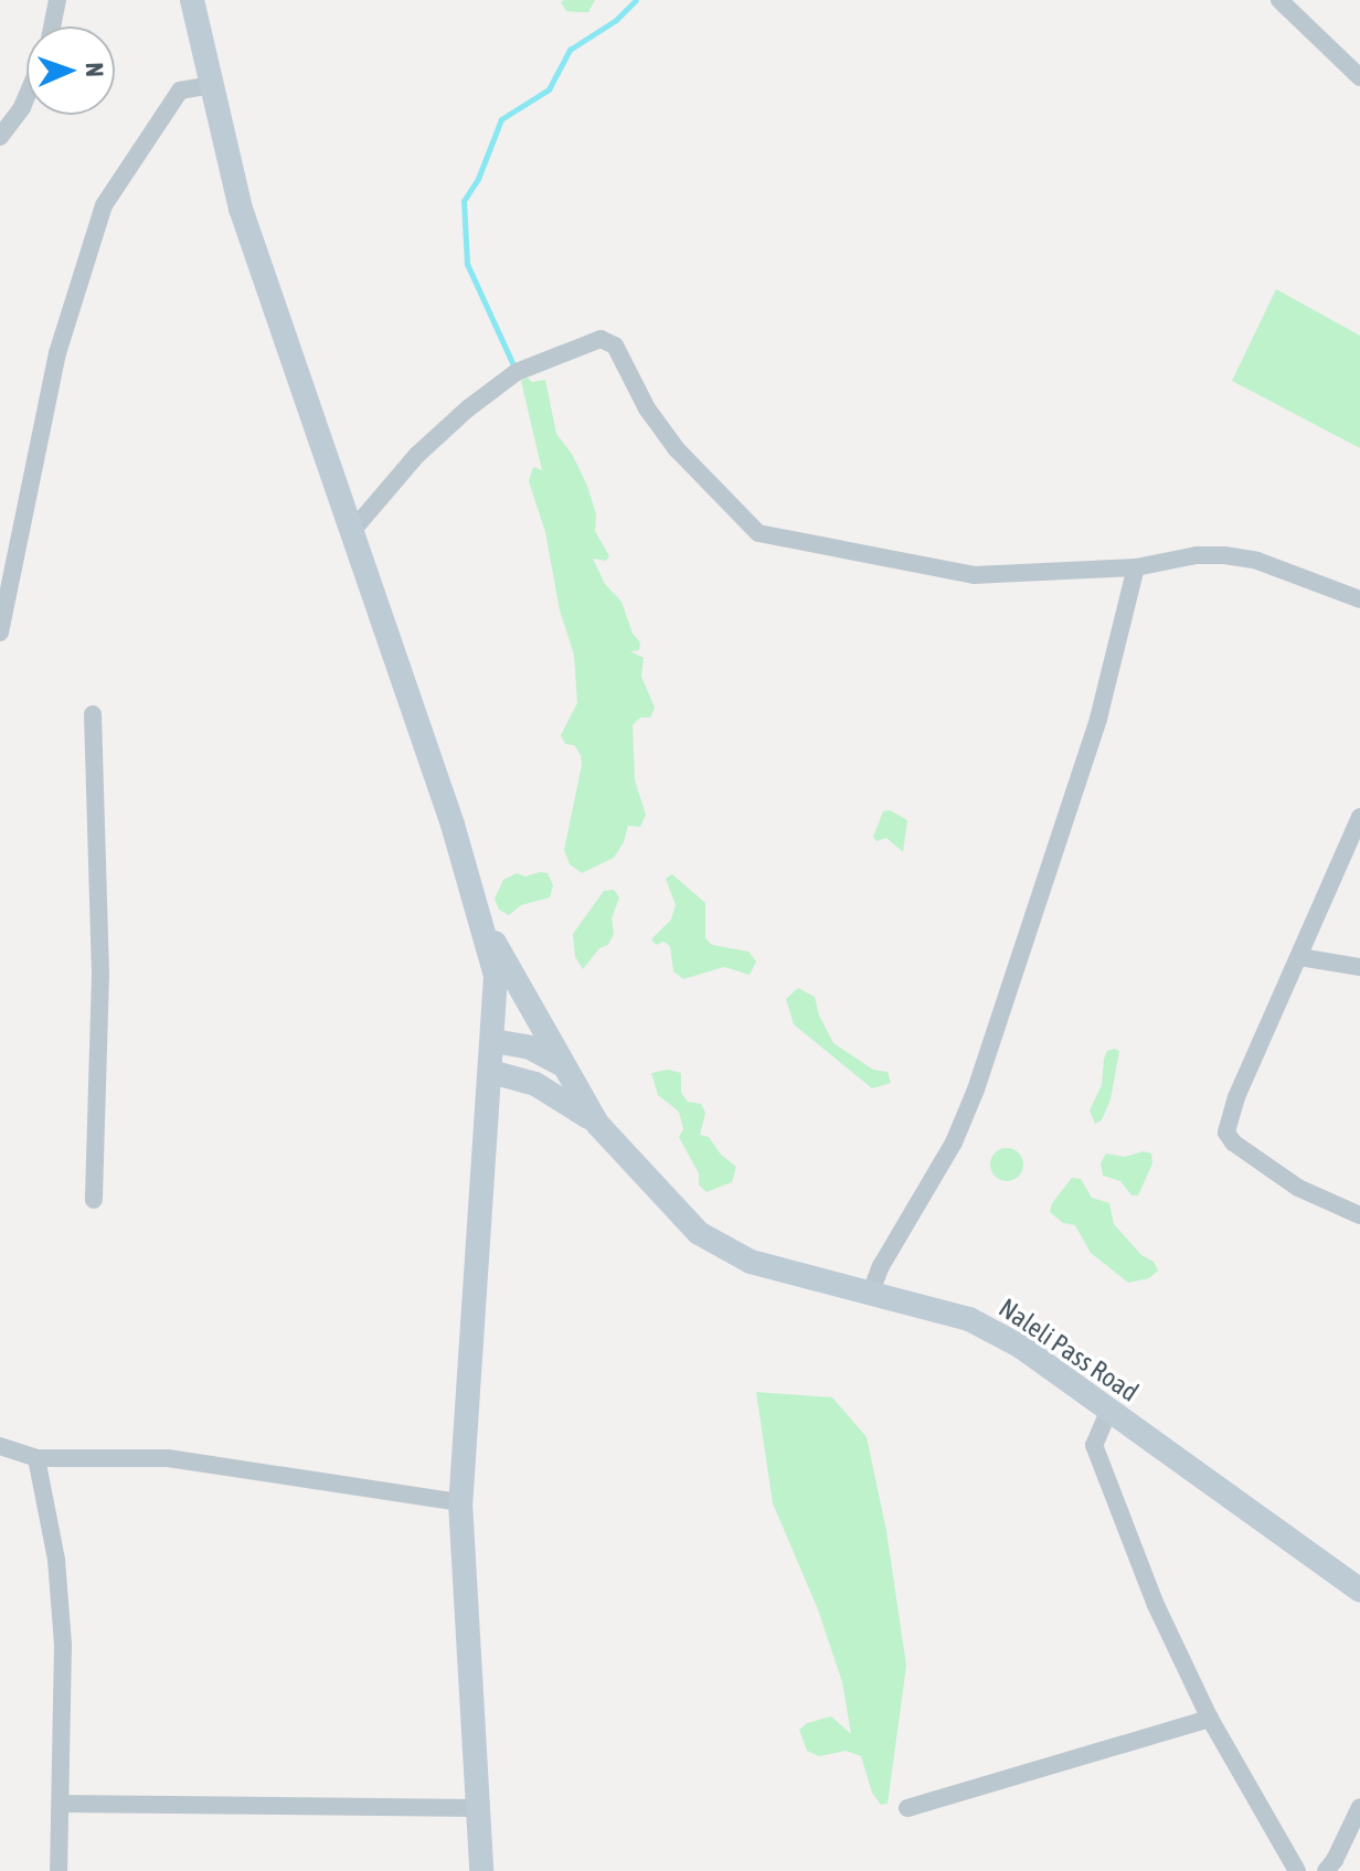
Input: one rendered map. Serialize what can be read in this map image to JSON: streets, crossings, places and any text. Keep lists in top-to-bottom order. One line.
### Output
{"streets":{"main road":["Naleli Pass Road"]},"north":"right"}
